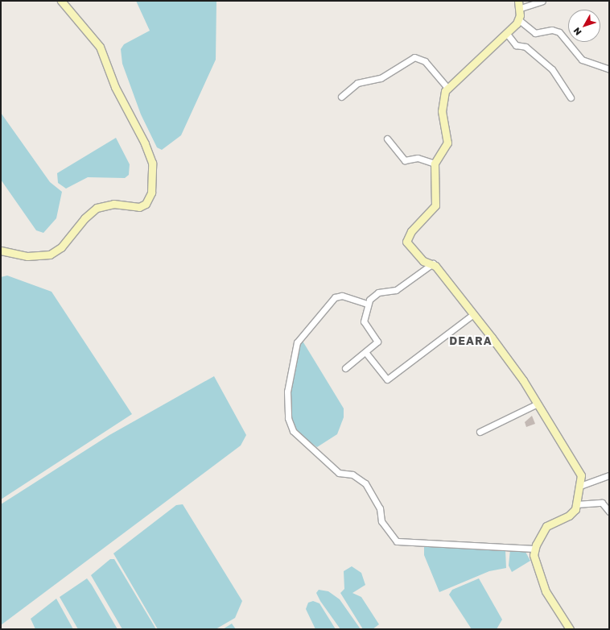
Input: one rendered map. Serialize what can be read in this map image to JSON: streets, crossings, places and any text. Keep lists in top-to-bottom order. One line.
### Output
{"districts":["DEARA"],"north":"bottom left"}
